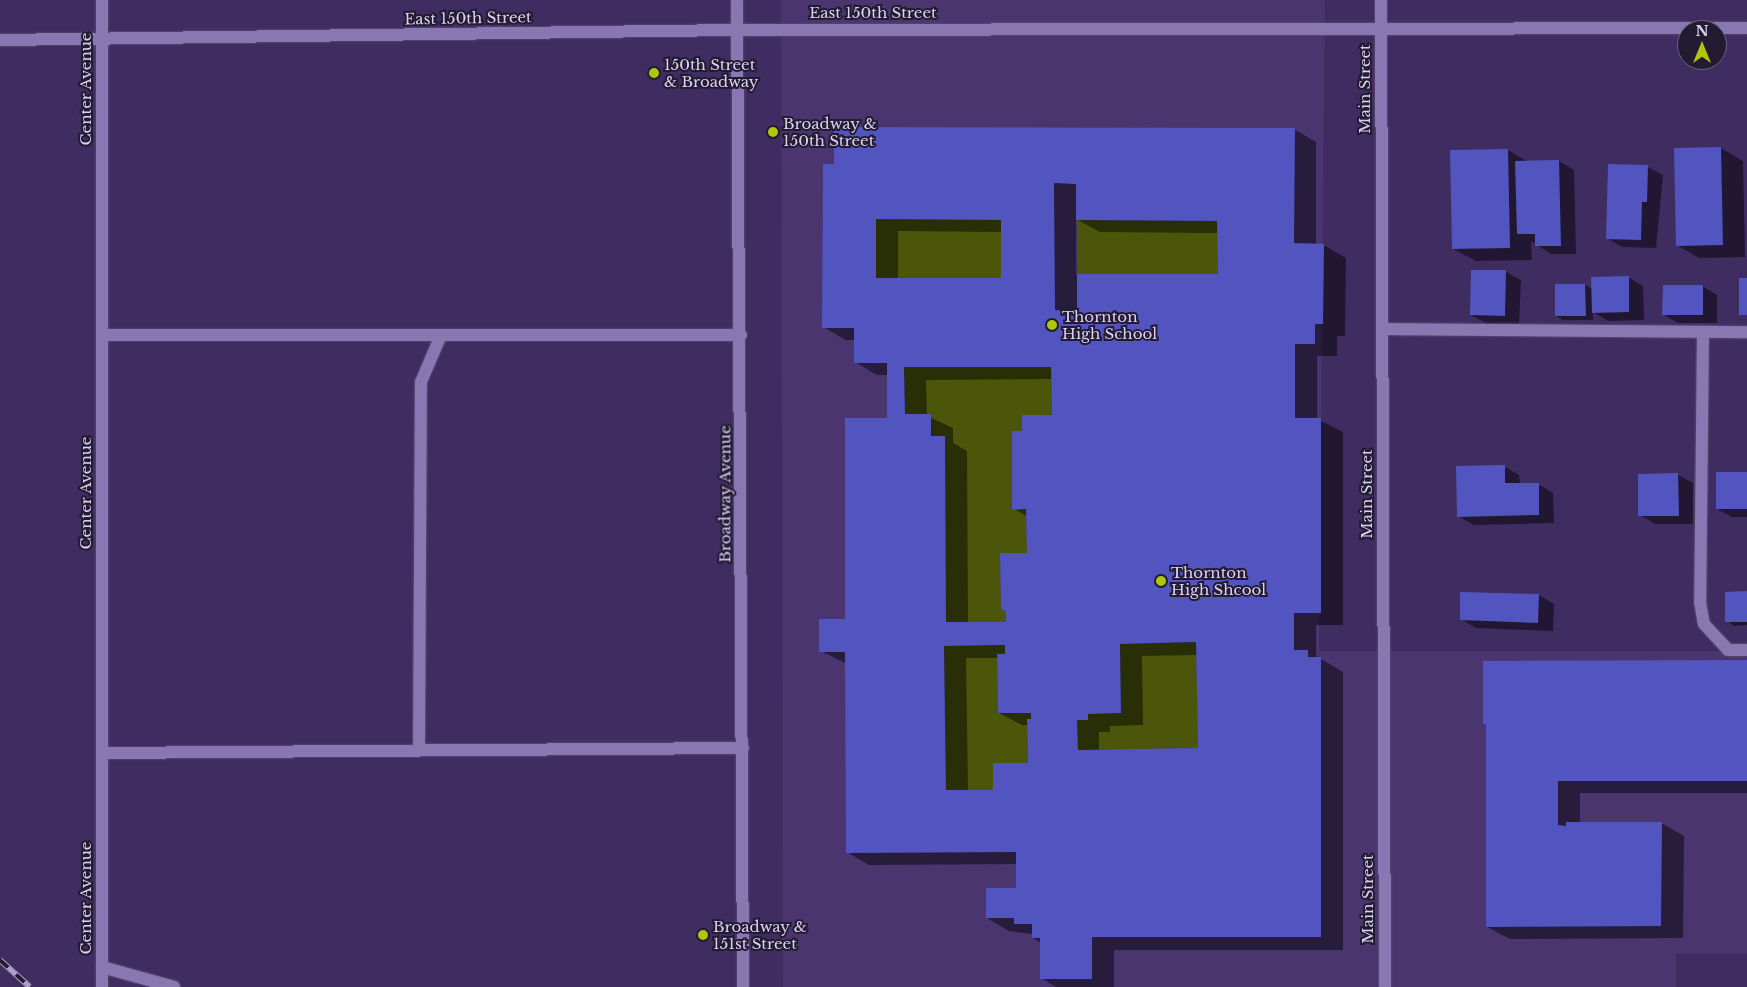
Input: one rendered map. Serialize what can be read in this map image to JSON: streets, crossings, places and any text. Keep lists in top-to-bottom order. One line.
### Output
{"streets":{"street":["East 150th Street","Center Avenue","Main Street","Broadway Avenue"]},"crossings":[["East 150th Street","Center Avenue"],["East 150th Street","Main Street"],["East 150th Street","Broadway Avenue"]],"places":["150th Street & Broadway","Broadway & 150th Street","Thornton High School","Thornton High Shcool","Broadway & 151st Street"],"north":"top"}
